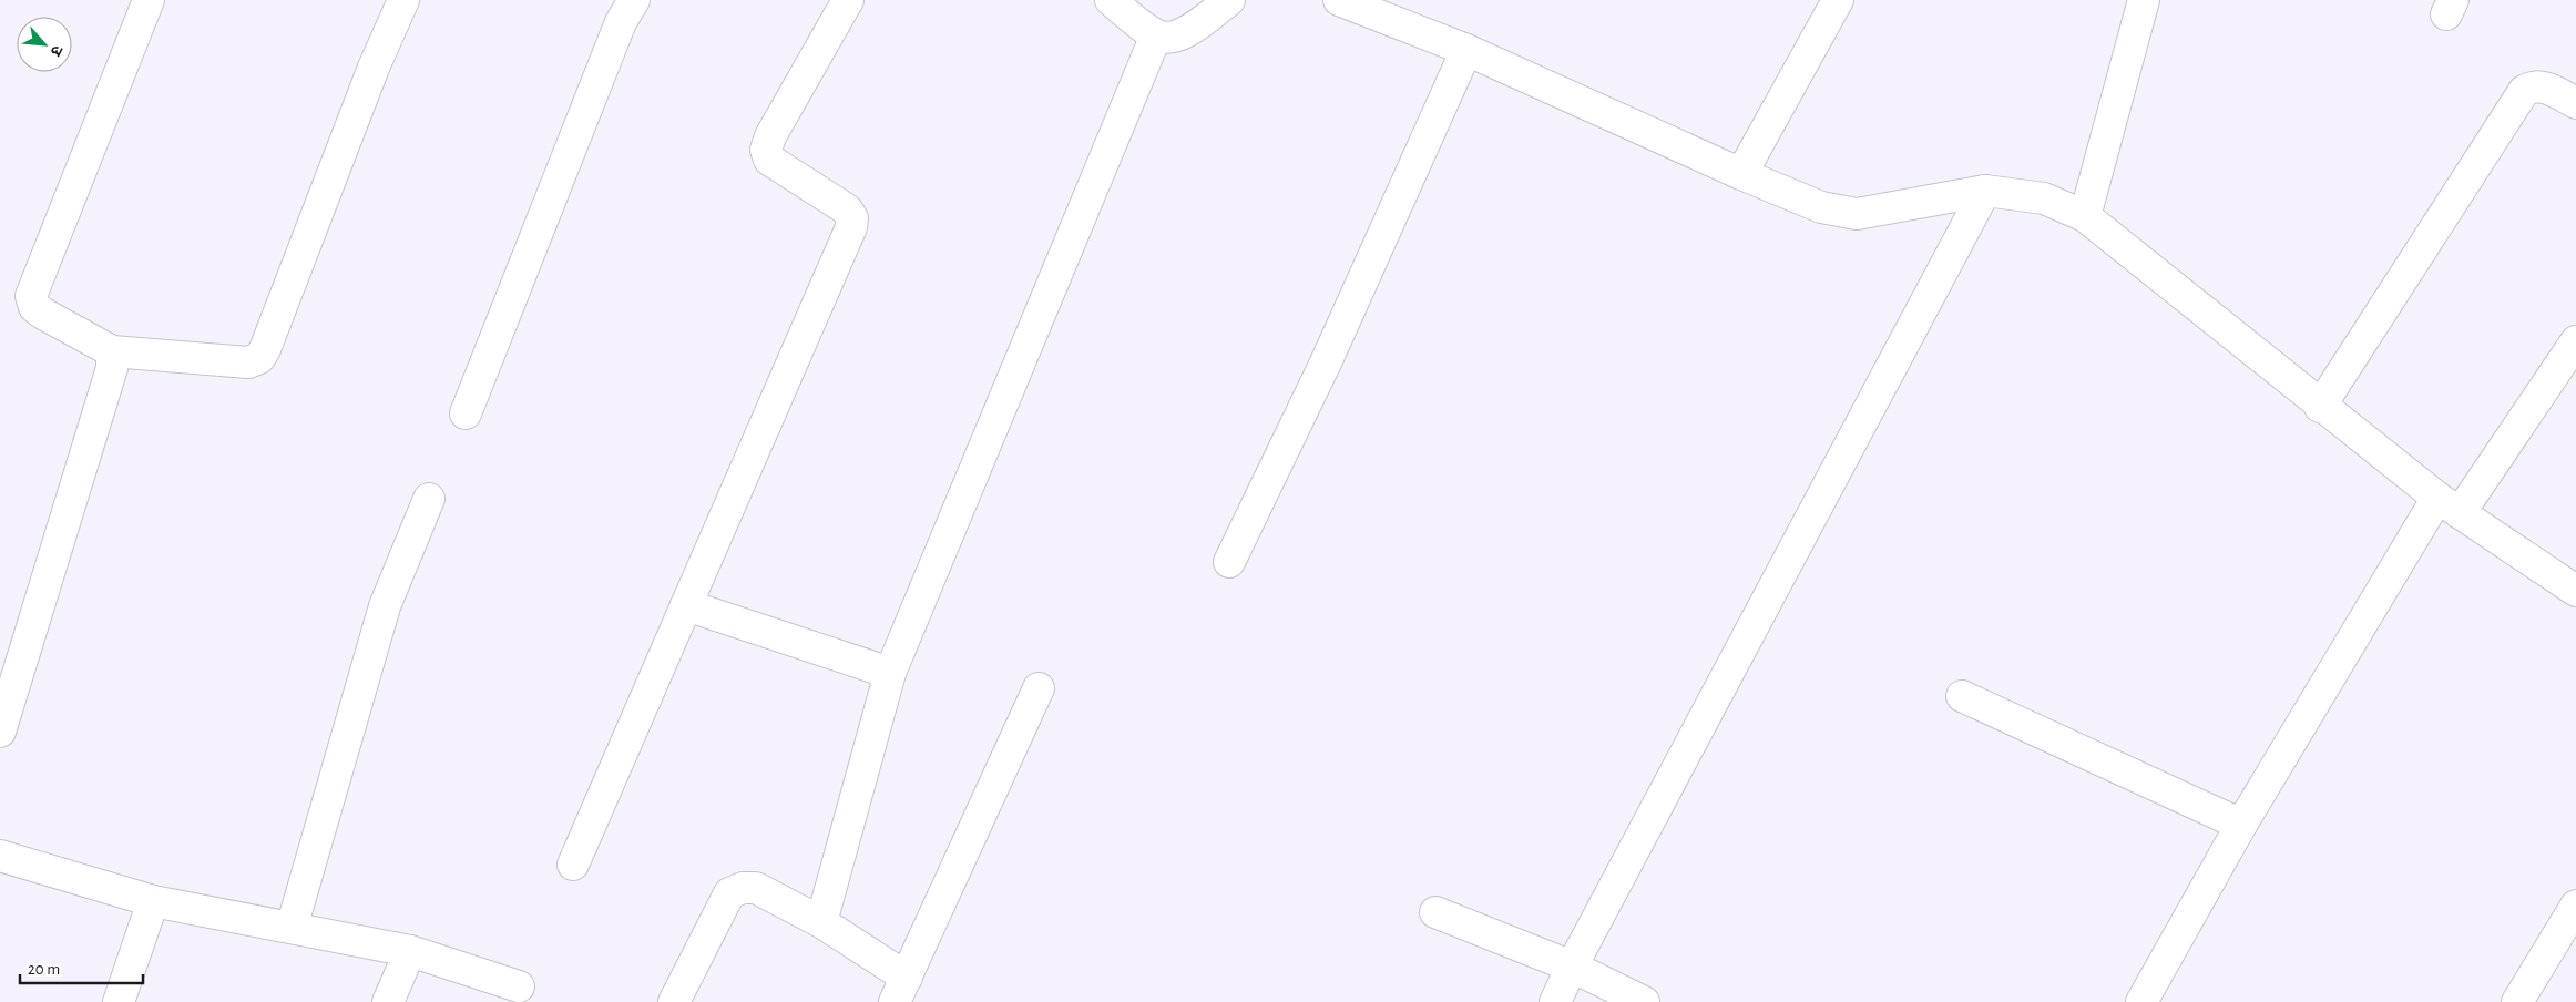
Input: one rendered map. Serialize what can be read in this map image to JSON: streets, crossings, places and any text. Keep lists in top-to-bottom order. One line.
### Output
{"scale_bar":"20 m","north":"bottom right"}
